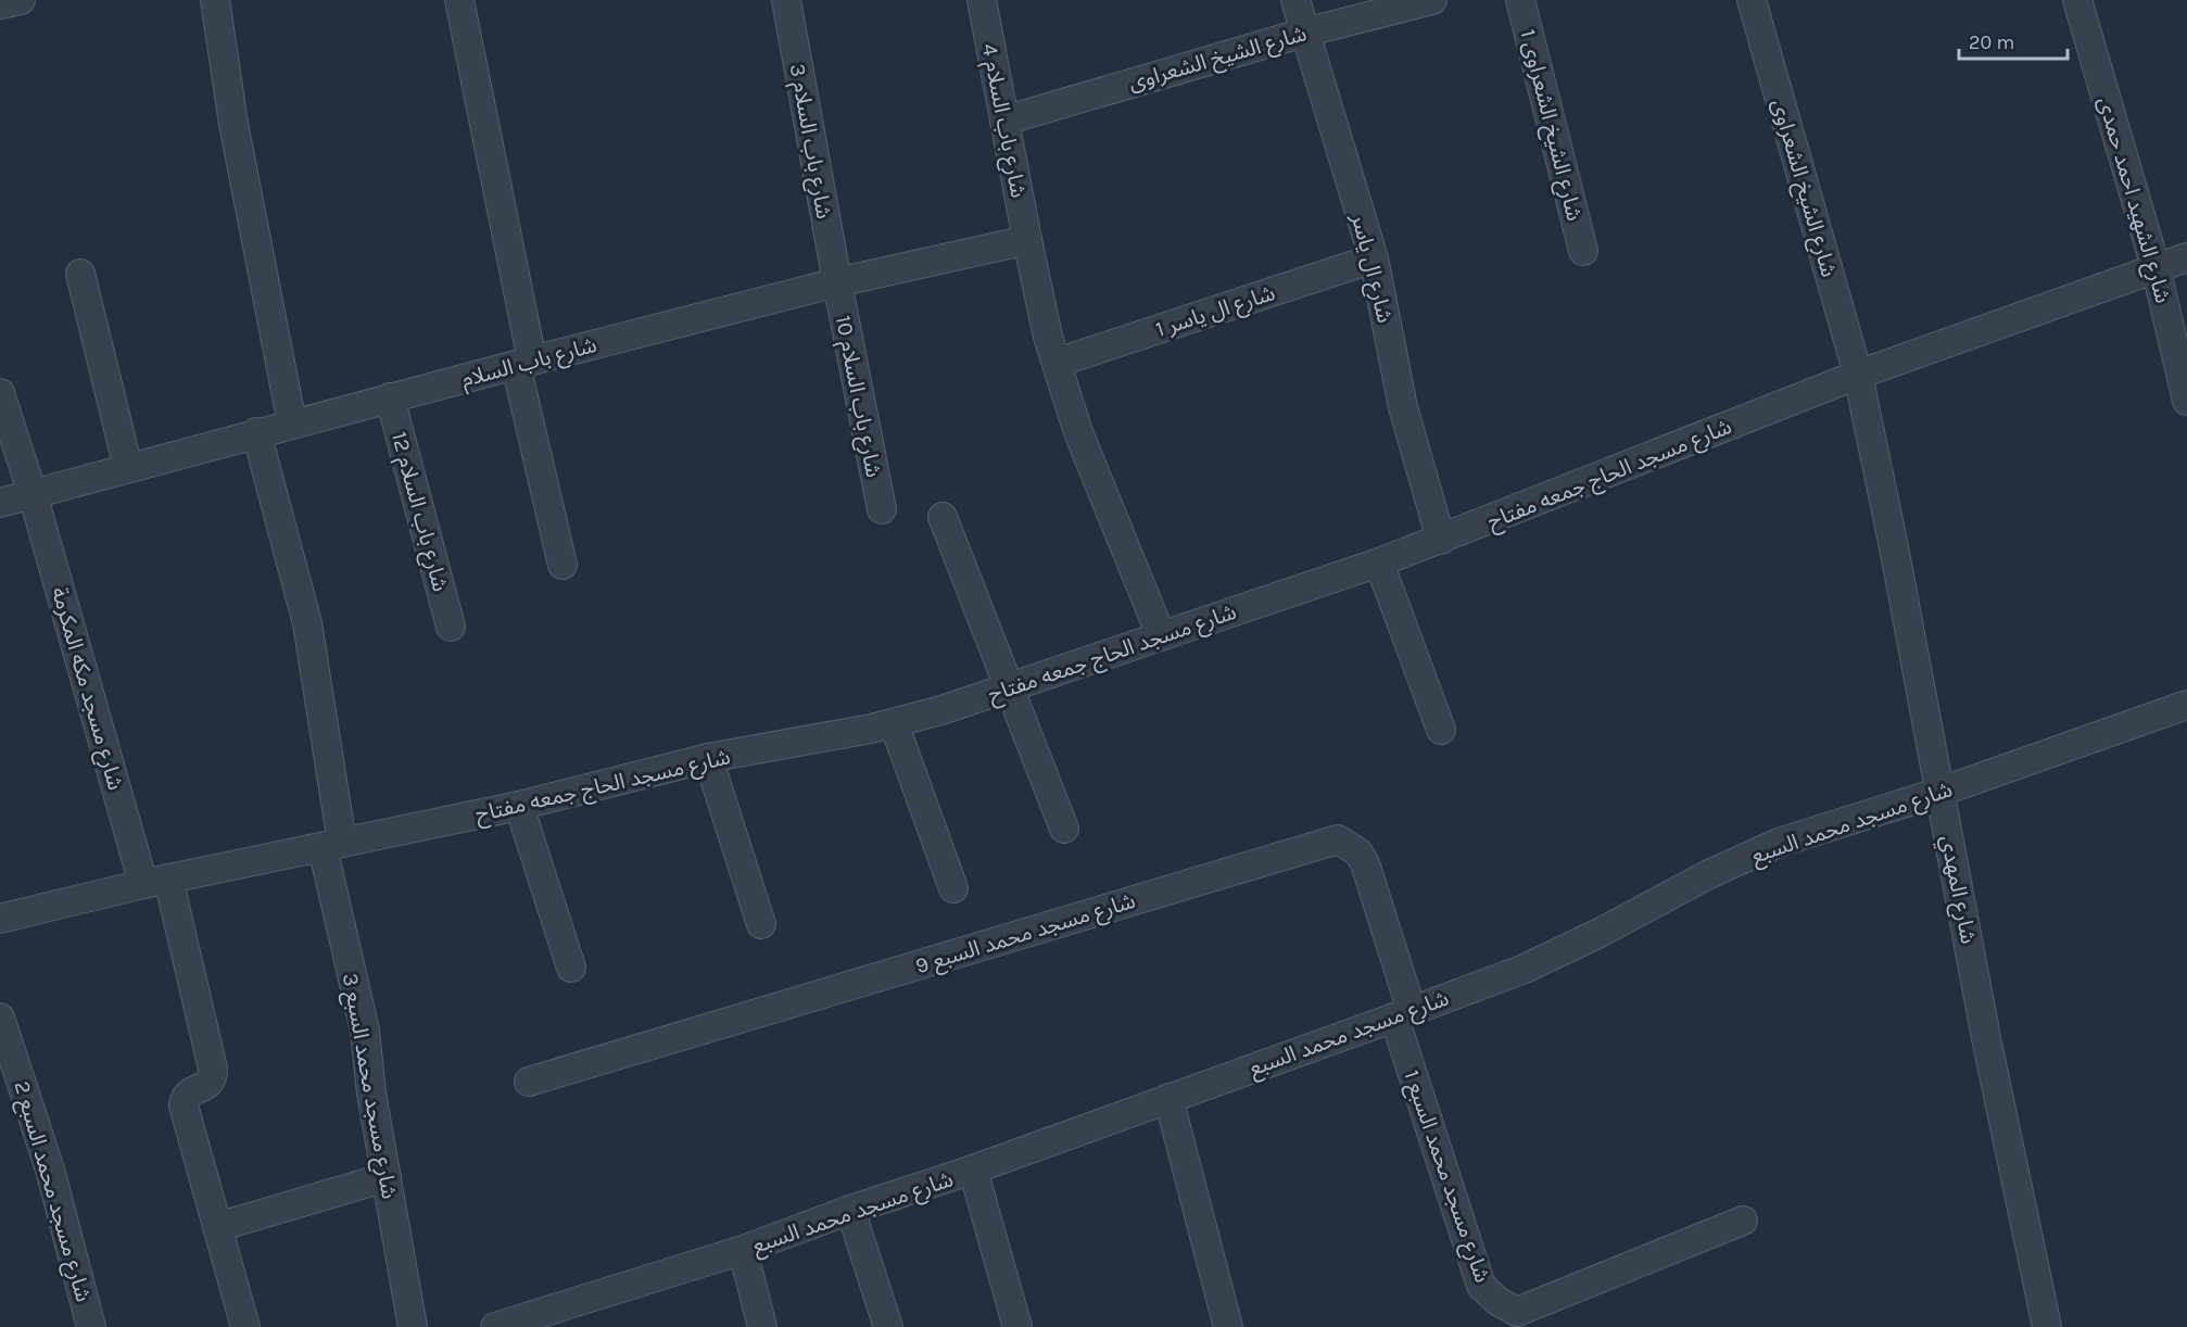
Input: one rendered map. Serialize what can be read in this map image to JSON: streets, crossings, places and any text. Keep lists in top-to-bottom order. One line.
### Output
{"streets":{"street":["شارع الشيخ الشعراوى","شارع باب السلام 4","شارع الشيخ الشعراوى 1","شارع باب السلام 3","شارع الشهيد احمد حمدى","شارع ال ياسر","شارع ال ياسر 1","شارع باب السلام","شارع باب السلام 10","شارع مسجد الحاج جمعه مفتاح","شارع باب السلام 12","شارع مسجد مكه المكرمة","شارع مسجد محمد السبع","شارع المهدي","شارع مسجد محمد السبع 9","شارع مسجد محمد السبع 3","شارع مسجد محمد السبع 1","شارع مسجد محمد السبع 2"]},"crossings":[["شارع الشيخ الشعراوى","شارع باب السلام 4"],["شارع الشيخ الشعراوى","شارع ال ياسر"],["شارع الشيخ الشعراوى","شارع مسجد الحاج جمعه مفتاح"],["شارع الشيخ الشعراوى","شارع المهدي"],["شارع باب السلام 4","شارع ال ياسر 1"],["شارع باب السلام 4","شارع باب السلام"],["شارع باب السلام 4","شارع مسجد الحاج جمعه مفتاح"],["شارع باب السلام 3","شارع باب السلام"],["شارع باب السلام 3","شارع باب السلام 10"],["شارع الشهيد احمد حمدى","شارع مسجد الحاج جمعه مفتاح"],["شارع ال ياسر","شارع ال ياسر 1"],["شارع ال ياسر","شارع مسجد الحاج جمعه مفتاح"],["شارع باب السلام","شارع باب السلام 10"],["شارع باب السلام","شارع باب السلام 12"],["شارع باب السلام","شارع مسجد مكه المكرمة"],["شارع باب السلام","شارع مسجد محمد السبع 3"],["شارع مسجد الحاج جمعه مفتاح","شارع مسجد مكه المكرمة"],["شارع مسجد الحاج جمعه مفتاح","شارع المهدي"],["شارع مسجد الحاج جمعه مفتاح","شارع مسجد محمد السبع 3"],["شارع مسجد محمد السبع","شارع المهدي"],["شارع مسجد محمد السبع","شارع مسجد محمد السبع 9"],["شارع مسجد محمد السبع","شارع مسجد محمد السبع 1"],["شارع مسجد محمد السبع 9","شارع مسجد محمد السبع 1"]],"scale_bar":"20 m"}
